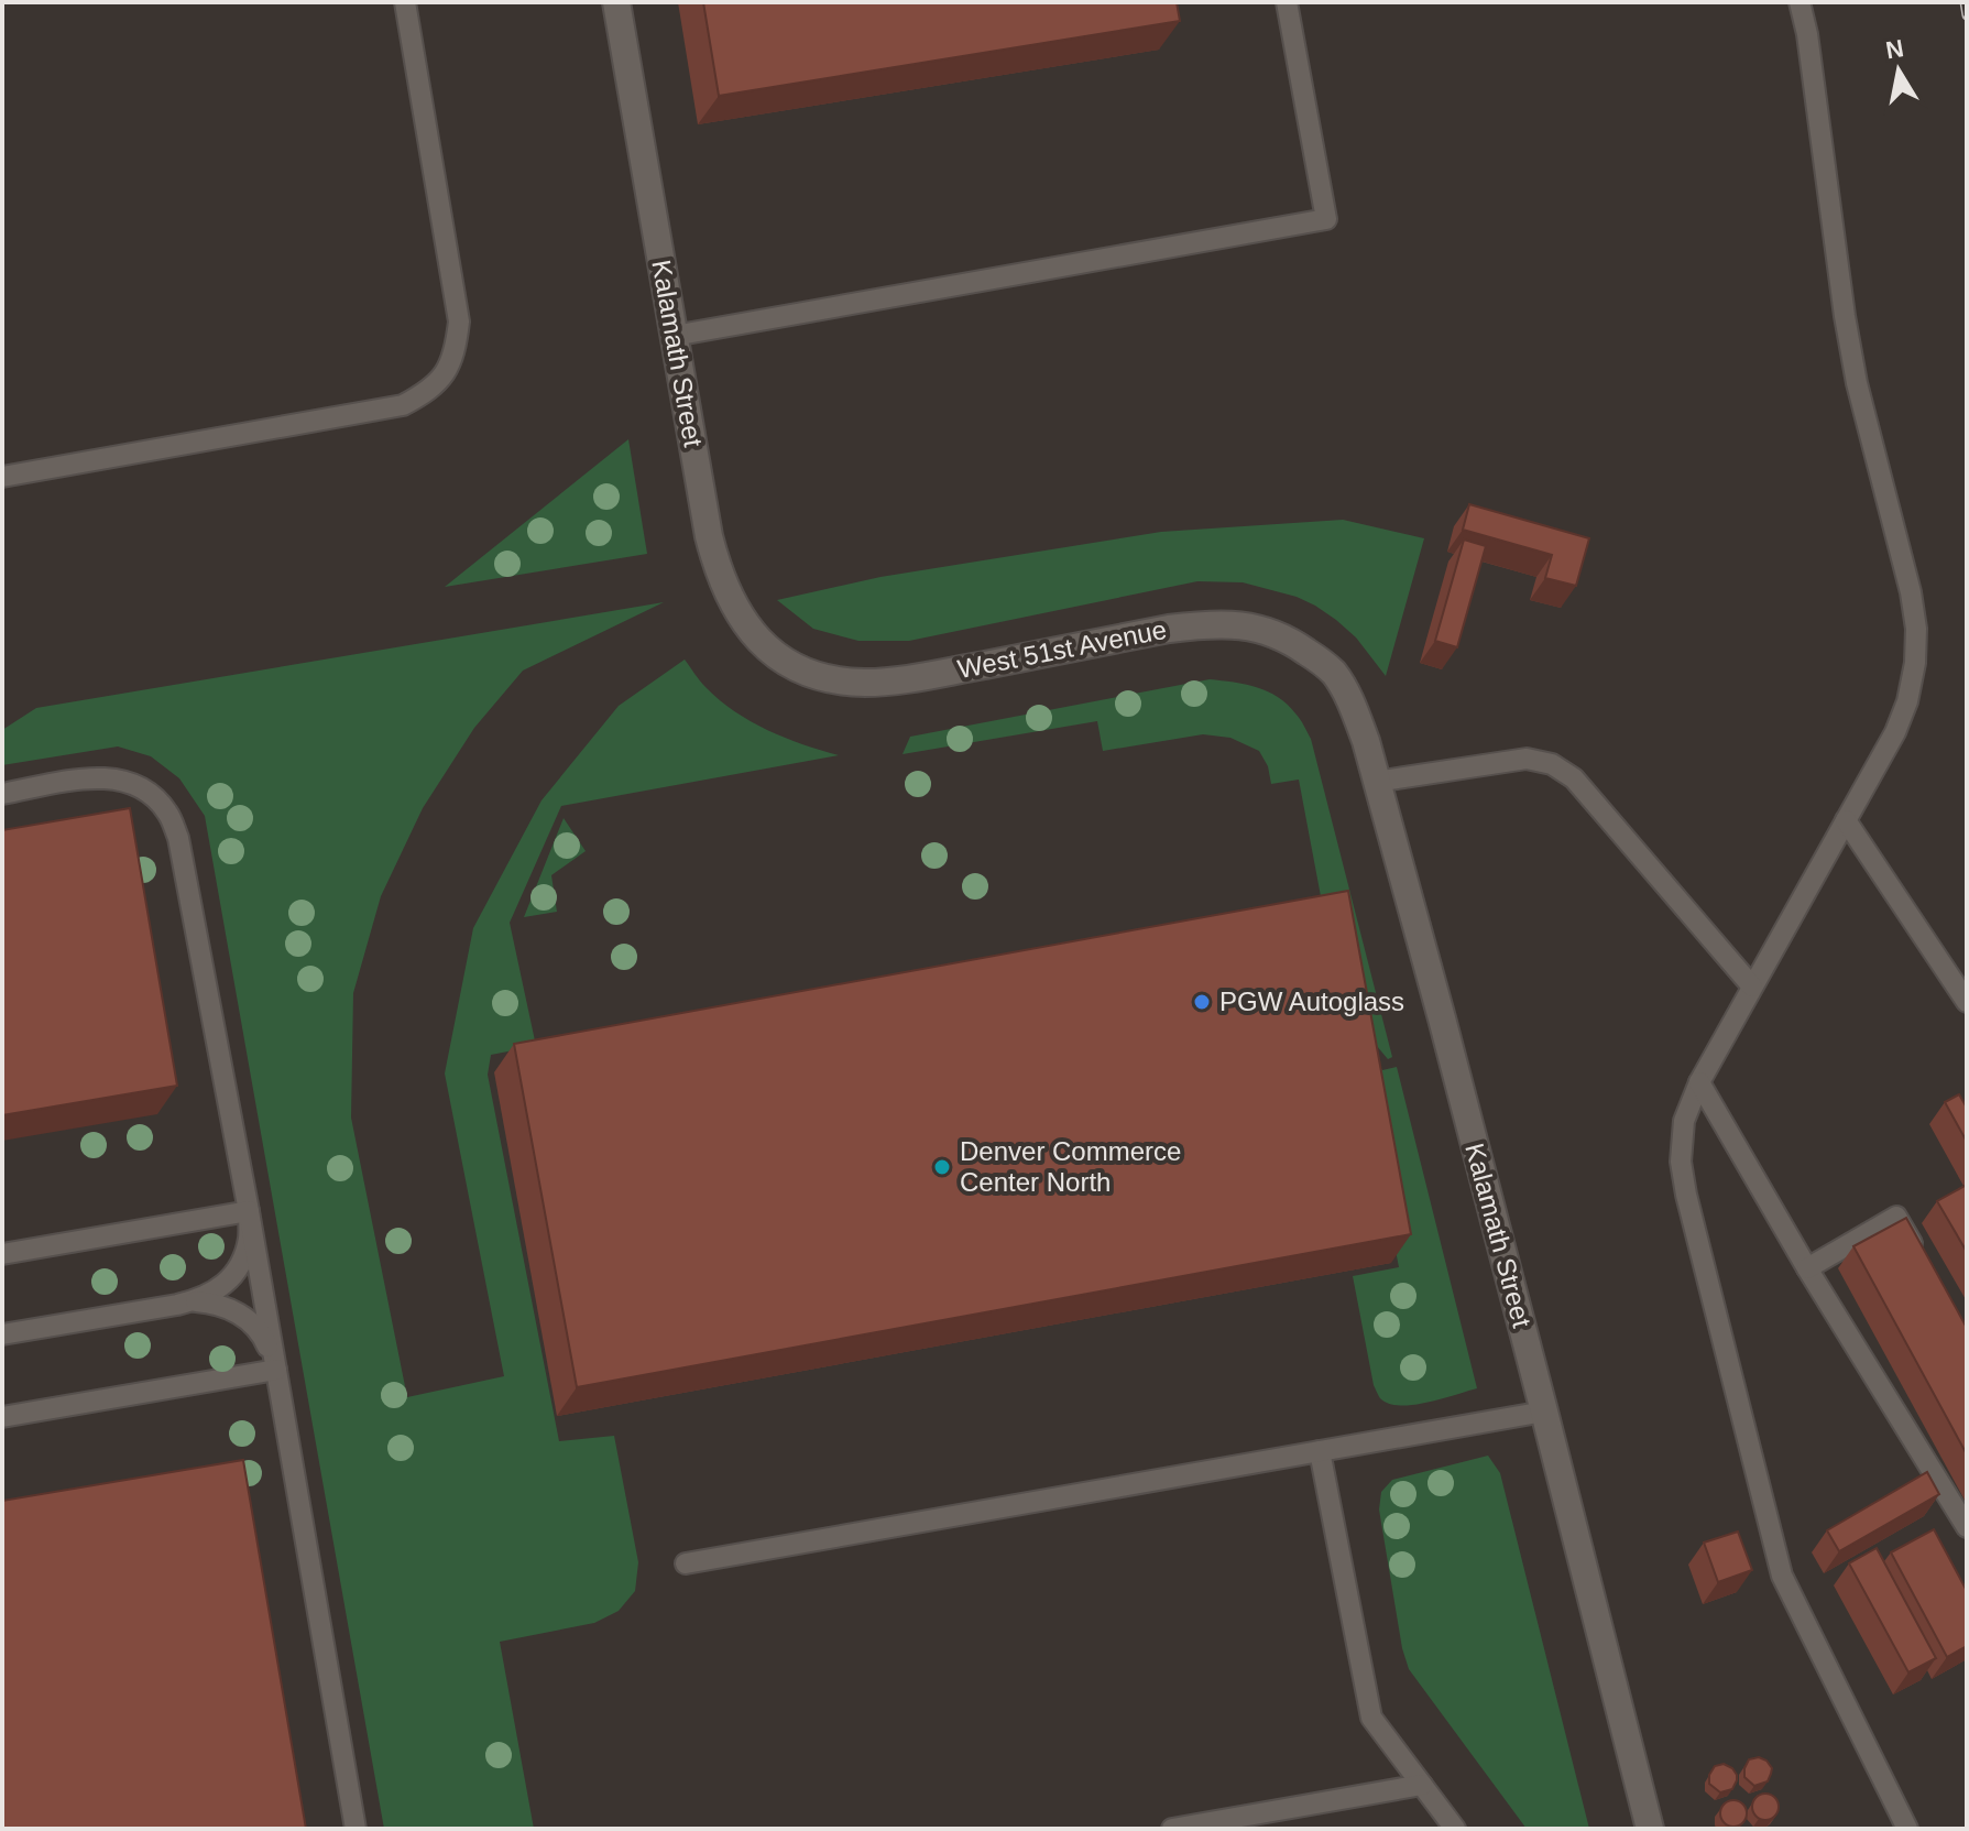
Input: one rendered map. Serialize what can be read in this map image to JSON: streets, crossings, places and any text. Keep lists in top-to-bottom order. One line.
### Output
{"streets":{"street":["Kalamath Street","West 51st Avenue"]},"crossings":[["Kalamath Street","West 51st Avenue"]],"places":["PGW Autoglass","Denver Commerce Center North"],"north":"top"}
